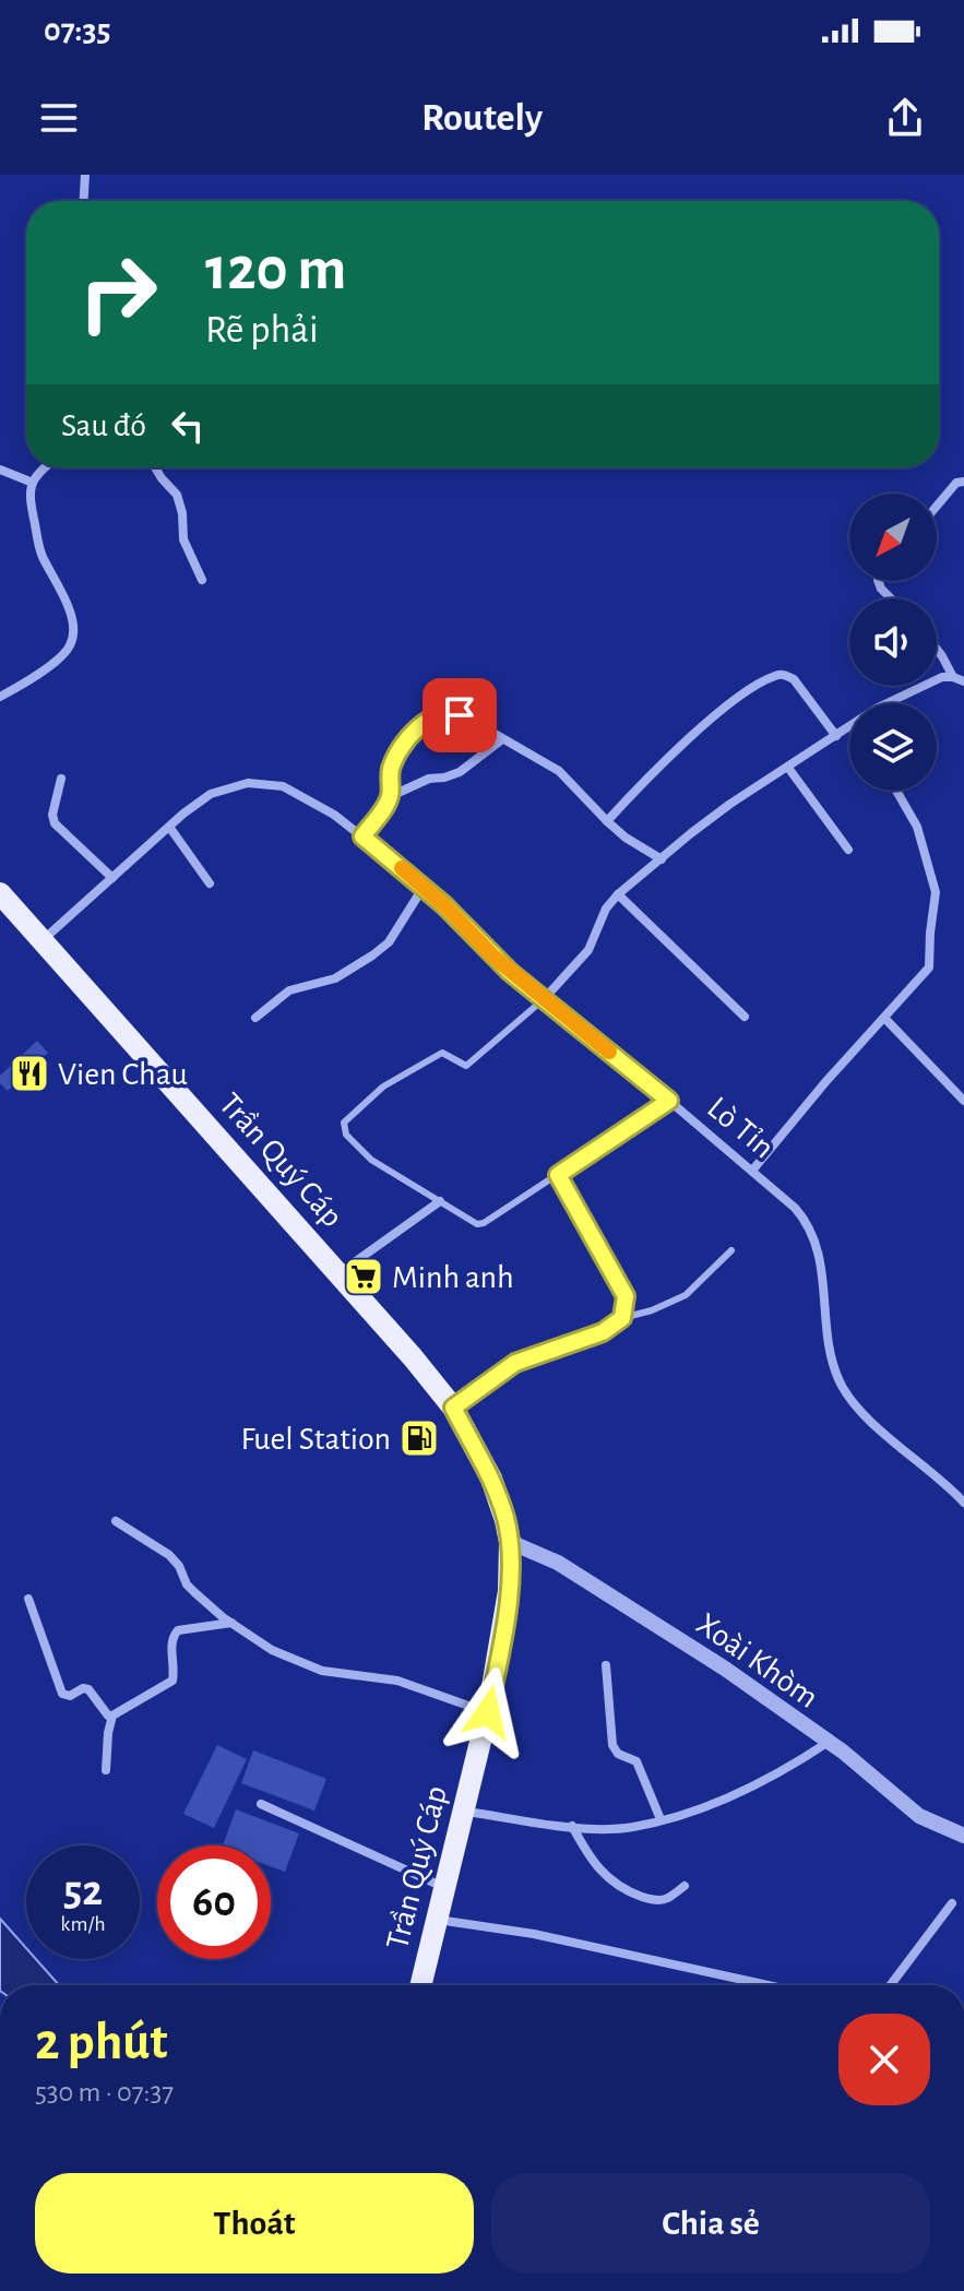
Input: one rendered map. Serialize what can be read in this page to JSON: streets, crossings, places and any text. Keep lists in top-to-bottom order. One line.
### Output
{"streets":{"main road":["Trần Quý Cáp"],"street":["Lò Tỉn","Xoài Khòm"]},"crossings":[["Lò Tỉn","Trần Quý Cáp"],["Trần Quý Cáp","Xoài Khòm"]],"places":{"restaurant":["Vien Chau"],"supermarket":["Minh anh"],"fuel station":["Fuel Station"]},"north":"bottom left","page":{"status":"07:35","header":"Routely","turn":["120 m","Rẽ phải"],"then":"Sau đó","speed":"52 km/h","limit":"60","heading":["2 phút","530 m · 07:37"],"buttons":["Thoát","Chia sẻ"]}}
